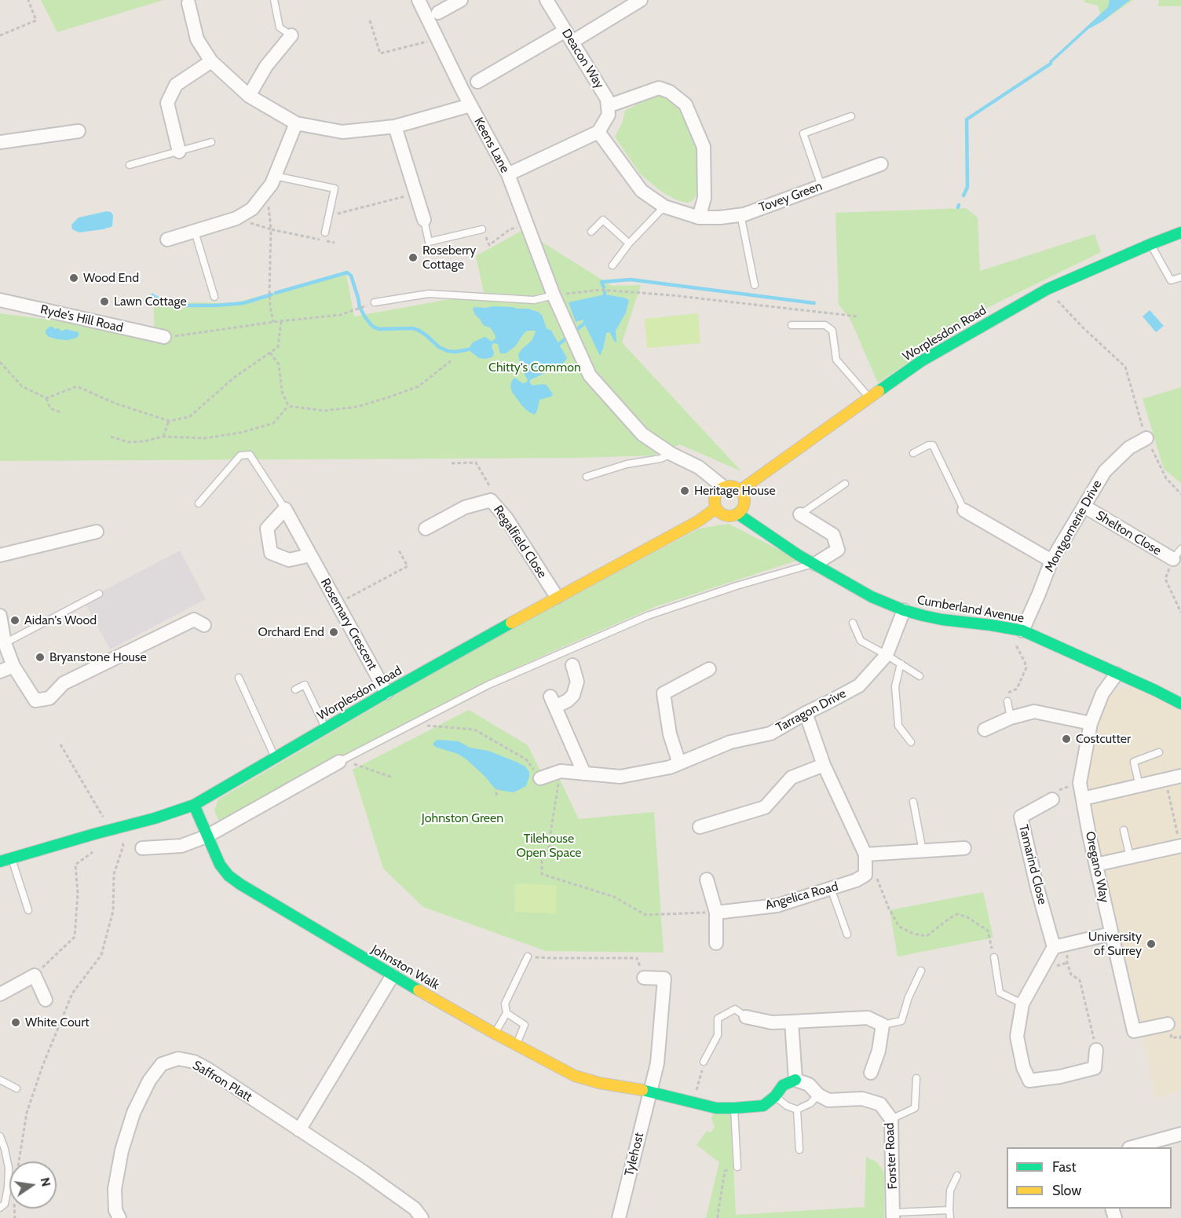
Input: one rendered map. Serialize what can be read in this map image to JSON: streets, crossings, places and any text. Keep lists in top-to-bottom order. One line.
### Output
{"streets":{"main road":["Worplesdon Road","Cumberland Avenue","Johnston Walk"],"street":["Deacon Way","Keens Lane","Tovey Green","Ryde's Hill Road","Montgomerie Drive","Shelton Close","Regalfield Close","Rosemary Crescent","Tarragon Drive","Tamarind Close","Oregano Way","Angelica Road","Saffron Platt","Tylehost","Forster Road"]},"crossings":[["Deacon Way","Tovey Green"],["Keens Lane","Worplesdon Road"],["Keens Lane","Cumberland Avenue"],["Worplesdon Road","Regalfield Close"],["Worplesdon Road","Cumberland Avenue"],["Worplesdon Road","Rosemary Crescent"],["Worplesdon Road","Johnston Walk"],["Montgomerie Drive","Shelton Close"],["Montgomerie Drive","Cumberland Avenue"],["Cumberland Avenue","Tarragon Drive"],["Cumberland Avenue","Oregano Way"],["Johnston Walk","Tylehost"],["Johnston Walk","Forster Road"]],"parks":["Chitty's Common","Johnston Green","Tilehouse Open Space"],"places":["Roseberry Cottage","Wood End","Lawn Cottage","Heritage House","Aidan's Wood","Orchard End","Bryanstone House","Costcutter","University of Surrey","White Court"],"legend":["Fast","Slow"],"north":"right"}
